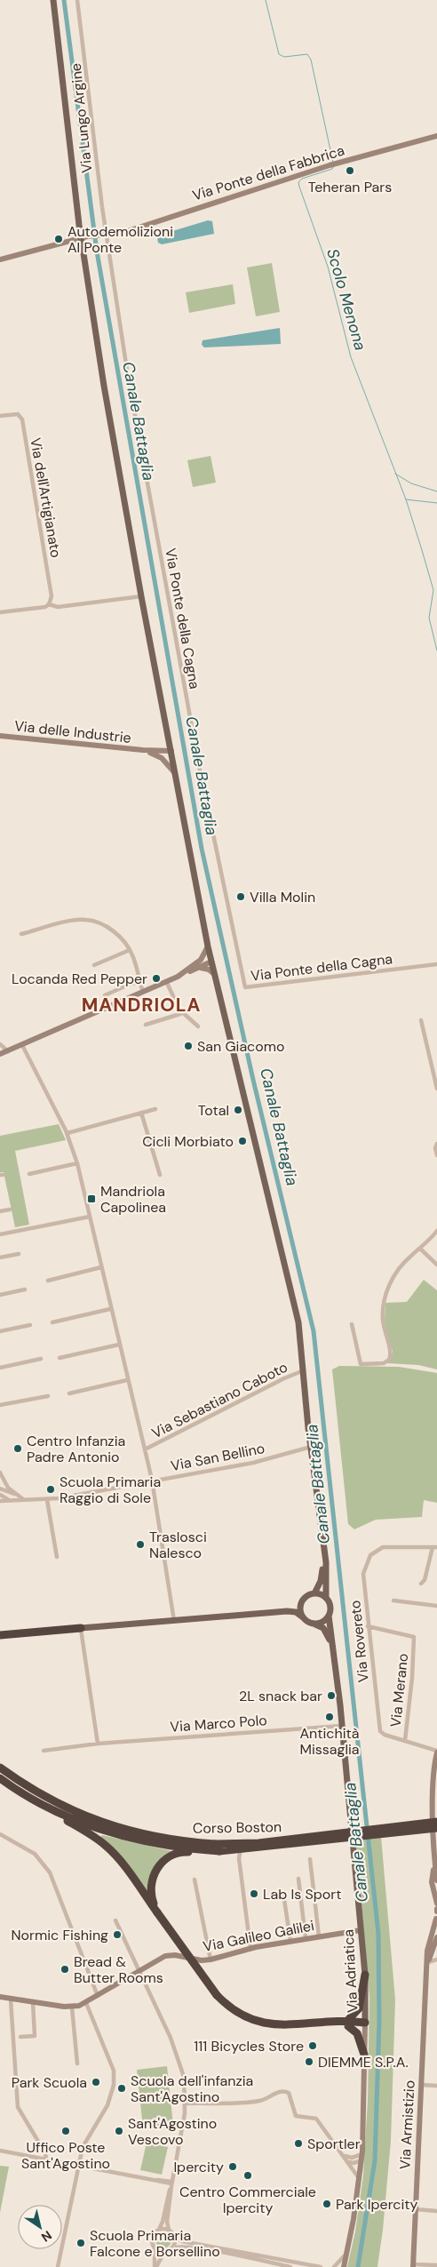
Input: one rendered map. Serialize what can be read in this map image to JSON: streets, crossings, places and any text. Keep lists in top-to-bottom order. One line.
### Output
{"streets":{"highway":["Corso Boston"],"main road":["Via Adriatica"],"street":["Via Lungo Argine","Via Ponte della Fabbrica","Via dell'Artigianato","Via Ponte della Cagna","Via delle Industrie","Via Sebastiano Caboto","Via San Bellino","Via Rovereto","Via Merano","Via Marco Polo","Via Galileo Galilei","Via Armistizio"]},"crossings":[["Via Lungo Argine","Via Ponte della Fabbrica"],["Via Lungo Argine","Via Ponte della Cagna"],["Via Ponte della Fabbrica","Via Ponte della Cagna"],["Via Rovereto","Via Merano"],["Via Marco Polo","Via Adriatica"],["Via Galileo Galilei","Via Adriatica"]],"districts":["MANDRIOLA"],"water":["Scolo Menona","Canale Battaglia"],"places":{"other":["Teheran Pars","Autodemolizioni Al Ponte","Villa Molin","Locanda Red Pepper","San Giacomo","Total","Cicli Morbiato","Centro Infanzia Padre Antonio","Scuola Primaria Raggio di Sole","Traslosci Nalesco","2L snack bar","Antichità Missaglia","Lab Is Sport","Normic Fishing","Bread & Butter Rooms","111 Bicycles Store","DIEMME S.P.A.","Park Scuola","Scuola dell'infanzia Sant'Agostino","Uffico Poste Sant'Agostino","Sant'Agostino Vescovo","Sportler","Ipercity","Centro Commerciale Ipercity","Park Ipercity","Scuola Primaria Falcone e Borsellino"],"transit":["Mandriola Capolinea"]},"north":"bottom right"}
